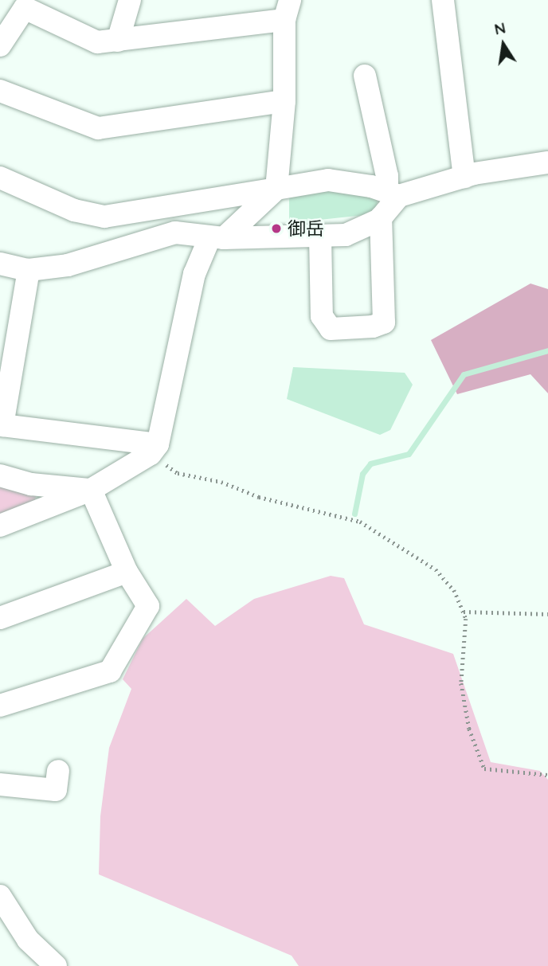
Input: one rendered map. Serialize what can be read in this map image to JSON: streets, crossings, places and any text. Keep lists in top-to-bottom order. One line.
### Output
{"places":["御岳"],"north":"top"}
